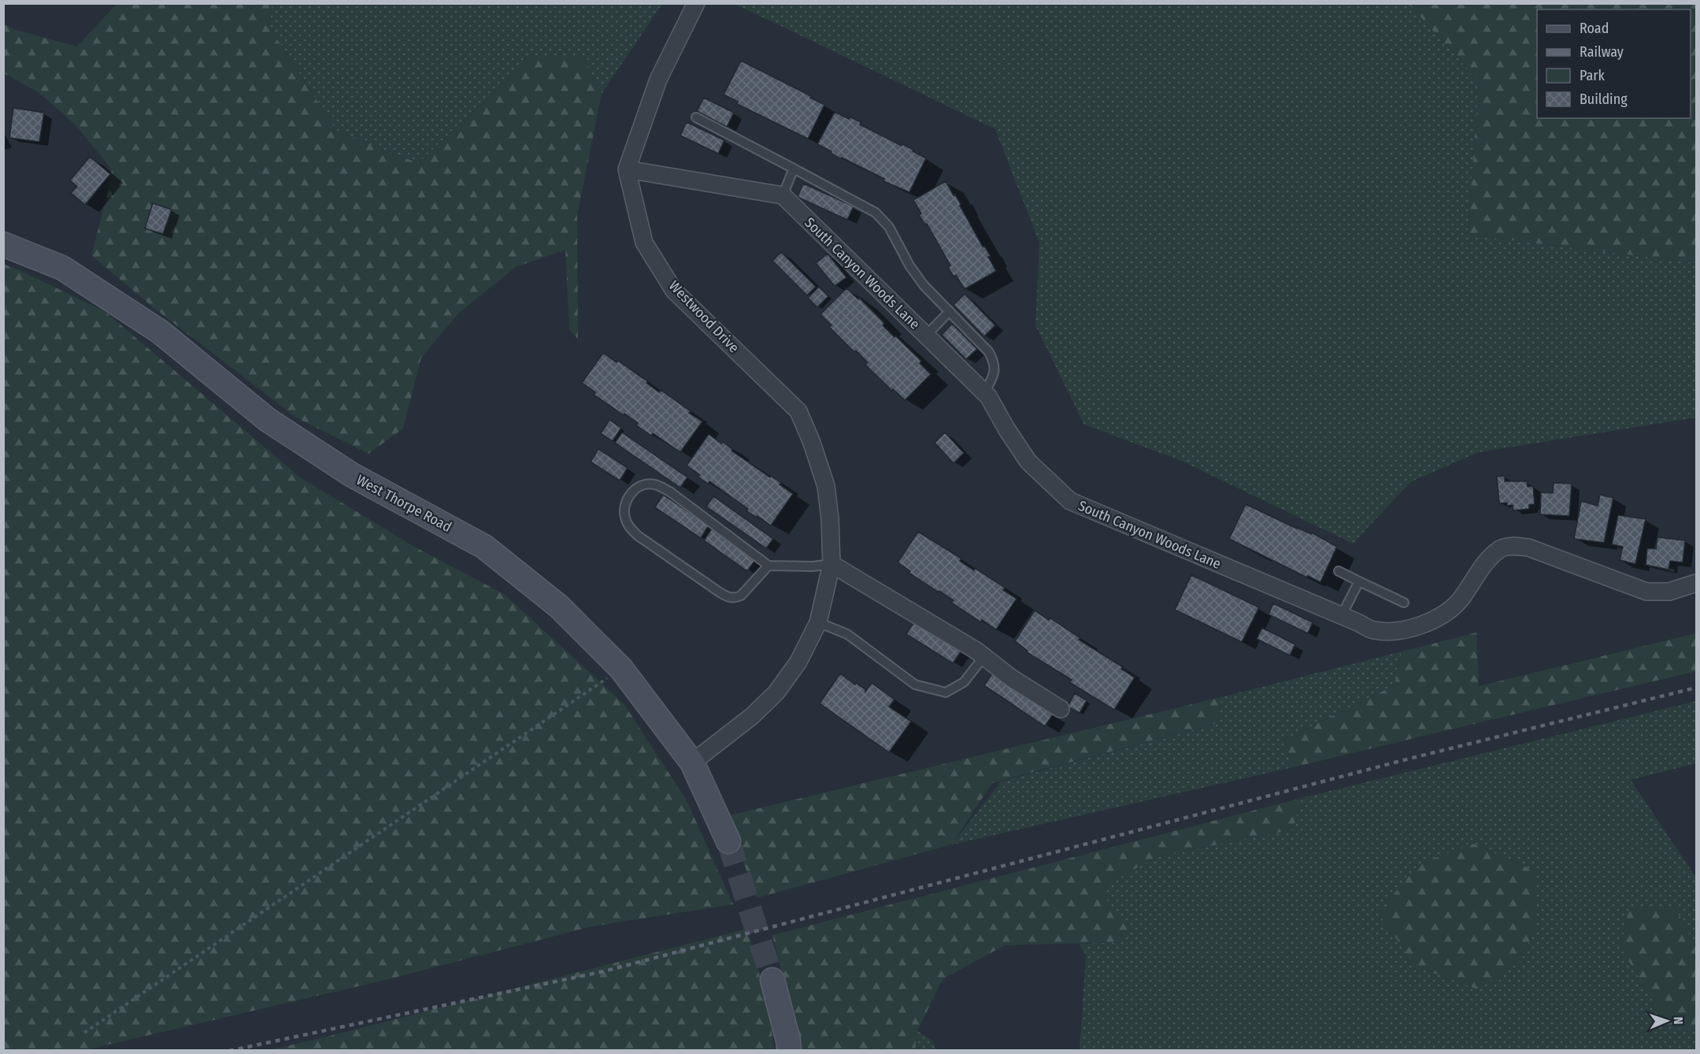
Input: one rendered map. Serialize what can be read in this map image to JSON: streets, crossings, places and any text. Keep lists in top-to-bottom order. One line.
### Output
{"streets":{"street":["South Canyon Woods Lane","Westwood Drive","West Thorpe Road"]},"crossings":[["Westwood Drive","West Thorpe Road"]],"legend":["Road","Railway","Park","Building"],"north":"right"}
